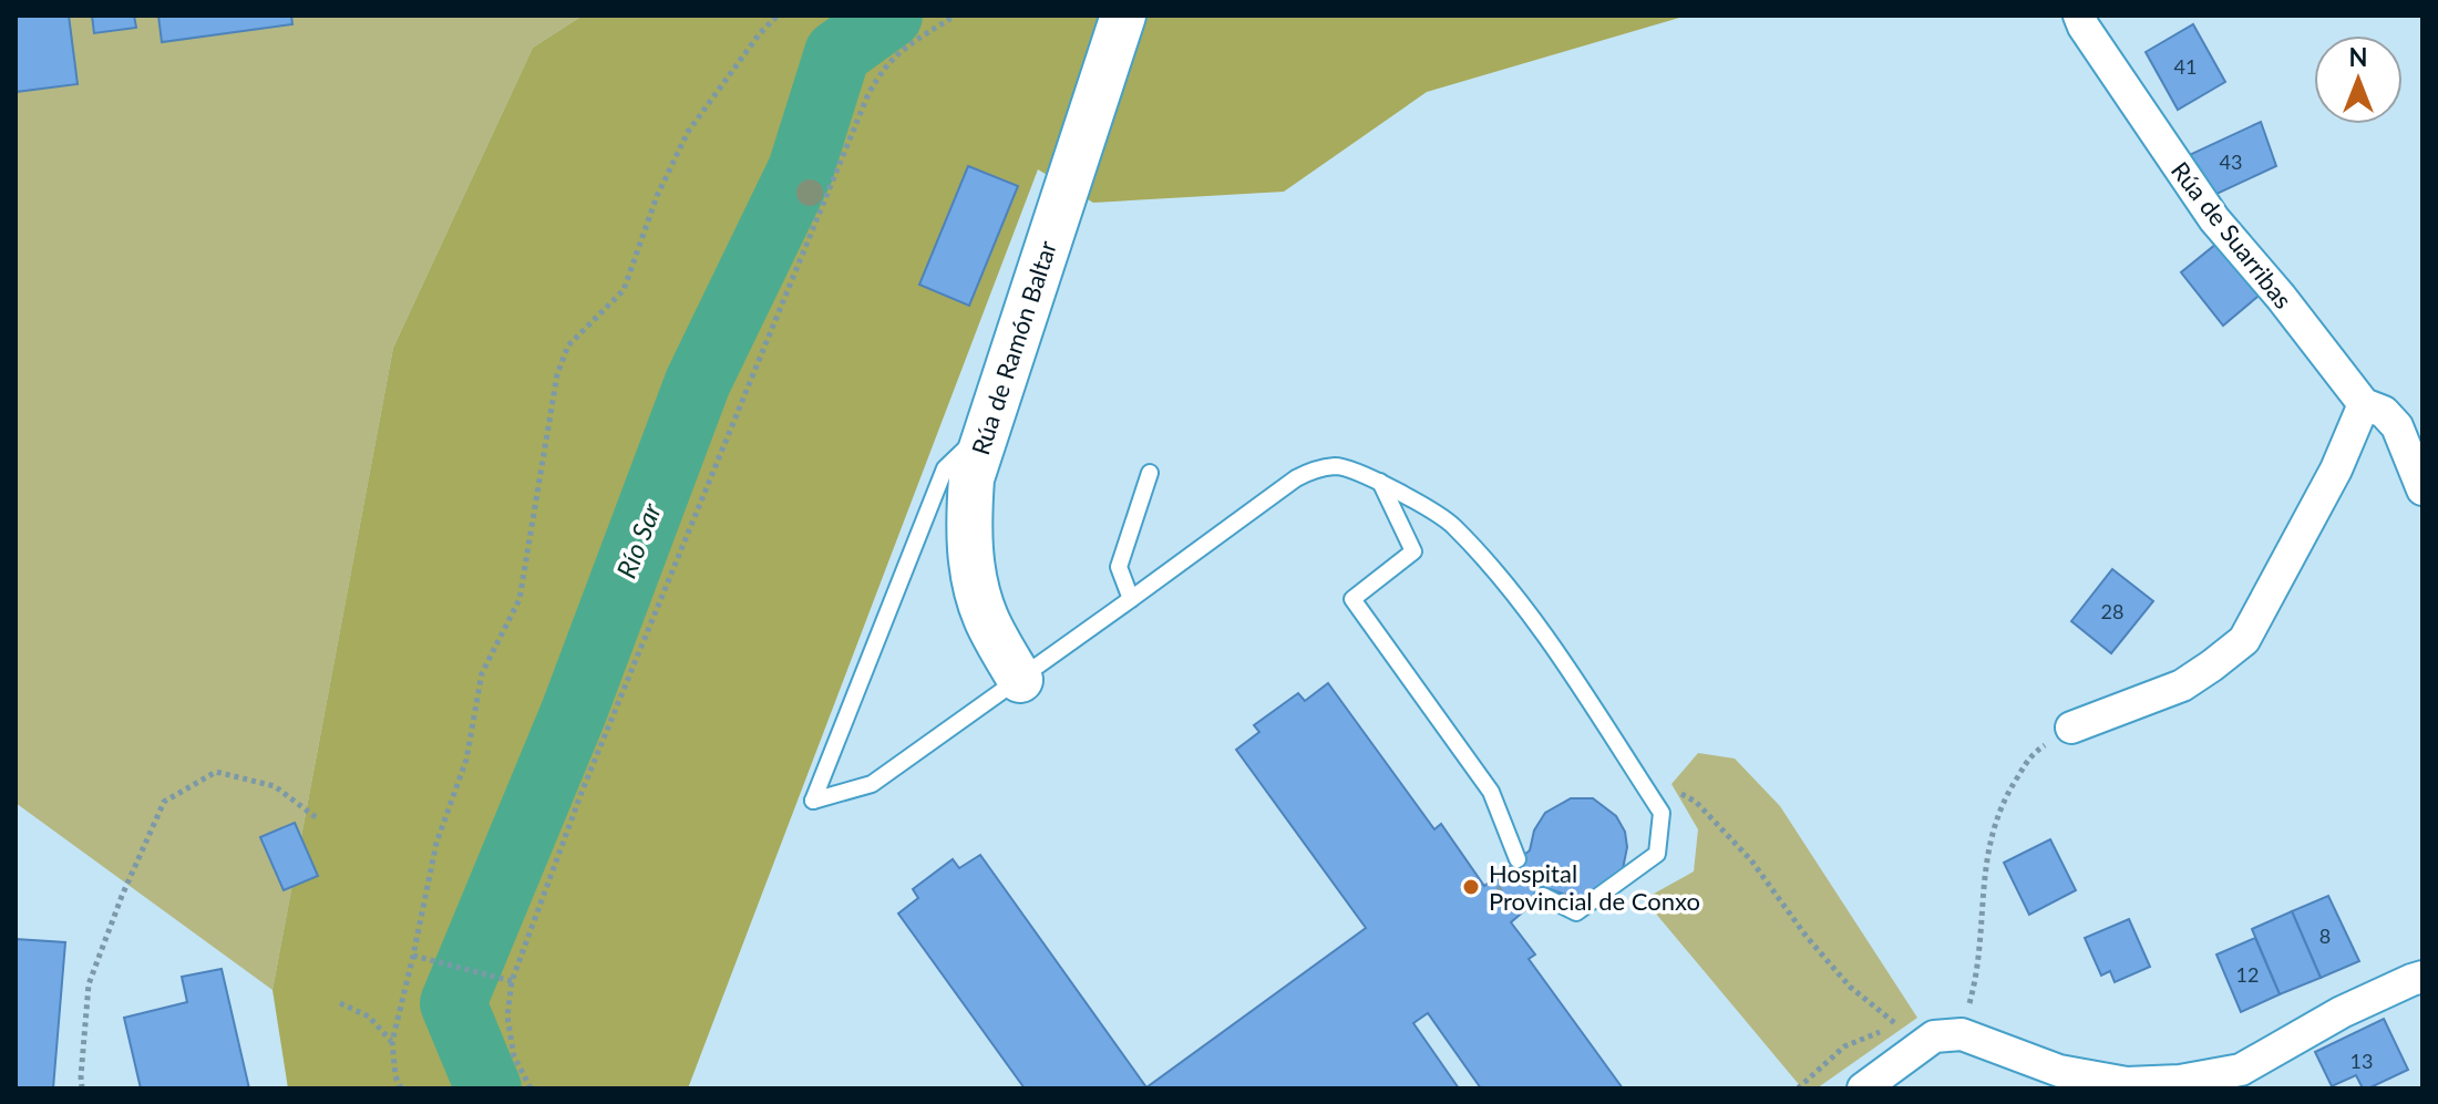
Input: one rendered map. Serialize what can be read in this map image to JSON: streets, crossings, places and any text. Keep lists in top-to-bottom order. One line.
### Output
{"streets":{"street":["Rúa de Suarribas","Rúa de Ramón Baltar"]},"water":["Río Sar"],"places":["Hospital Provincial de Conxo"],"house_numbers":["41","43","28","8","12","13"],"north":"top"}
